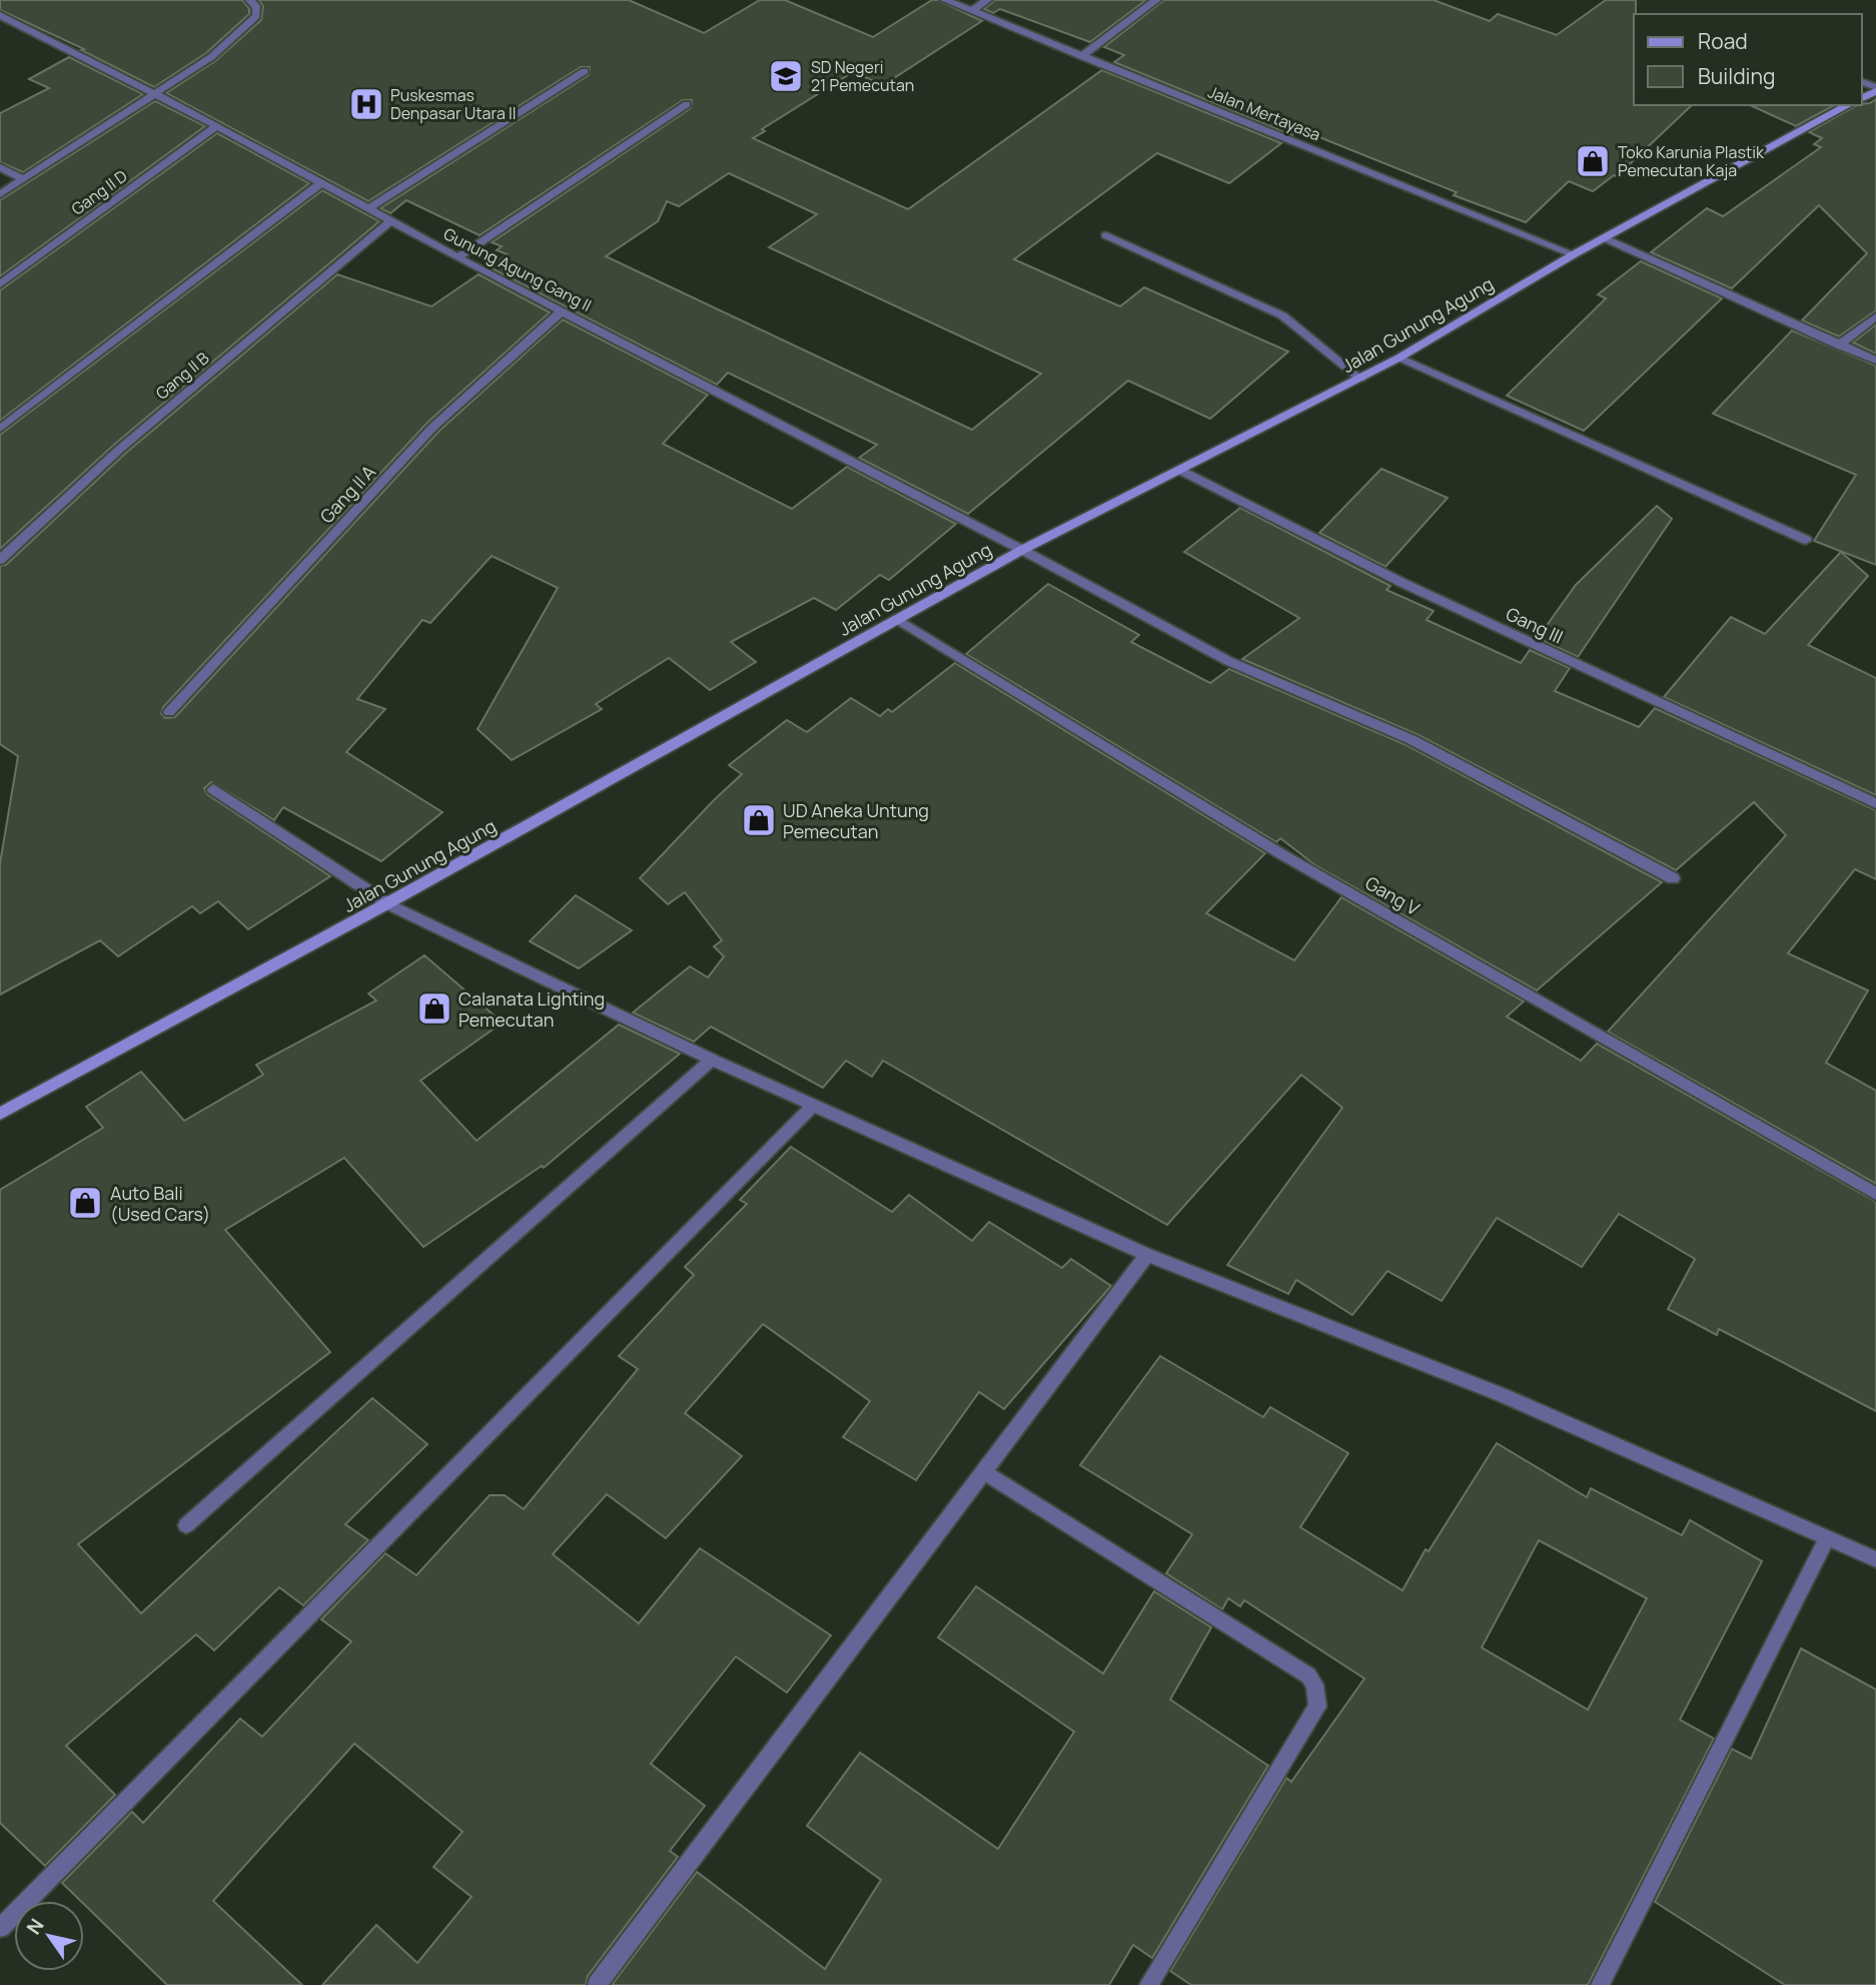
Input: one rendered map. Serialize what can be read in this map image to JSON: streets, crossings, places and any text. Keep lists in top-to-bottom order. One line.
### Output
{"streets":{"main road":["Jalan Gunung Agung"],"street":["Jalan Mertayasa","Gang II D","Gunung Agung Gang II","Gang II B","Gang II A","Gang III","Gang V"]},"crossings":[["Jalan Mertayasa","Jalan Gunung Agung"],["Gang II D","Gunung Agung Gang II"],["Gunung Agung Gang II","Jalan Gunung Agung"],["Gunung Agung Gang II","Gang II B"],["Gunung Agung Gang II","Gang II A"],["Jalan Gunung Agung","Gang III"],["Jalan Gunung Agung","Gang V"]],"places":{"school or university":["SD Negeri 21 Pemecutan"],"hospital":["Puskesmas Denpasar Utara II"],"shop":["Toko Karunia Plastik Pemecutan Kaja","UD Aneka Untung Pemecutan","Calanata Lighting Pemecutan","Auto Bali (Used Cars)"]},"legend":["Road","Building"],"north":"top left"}
